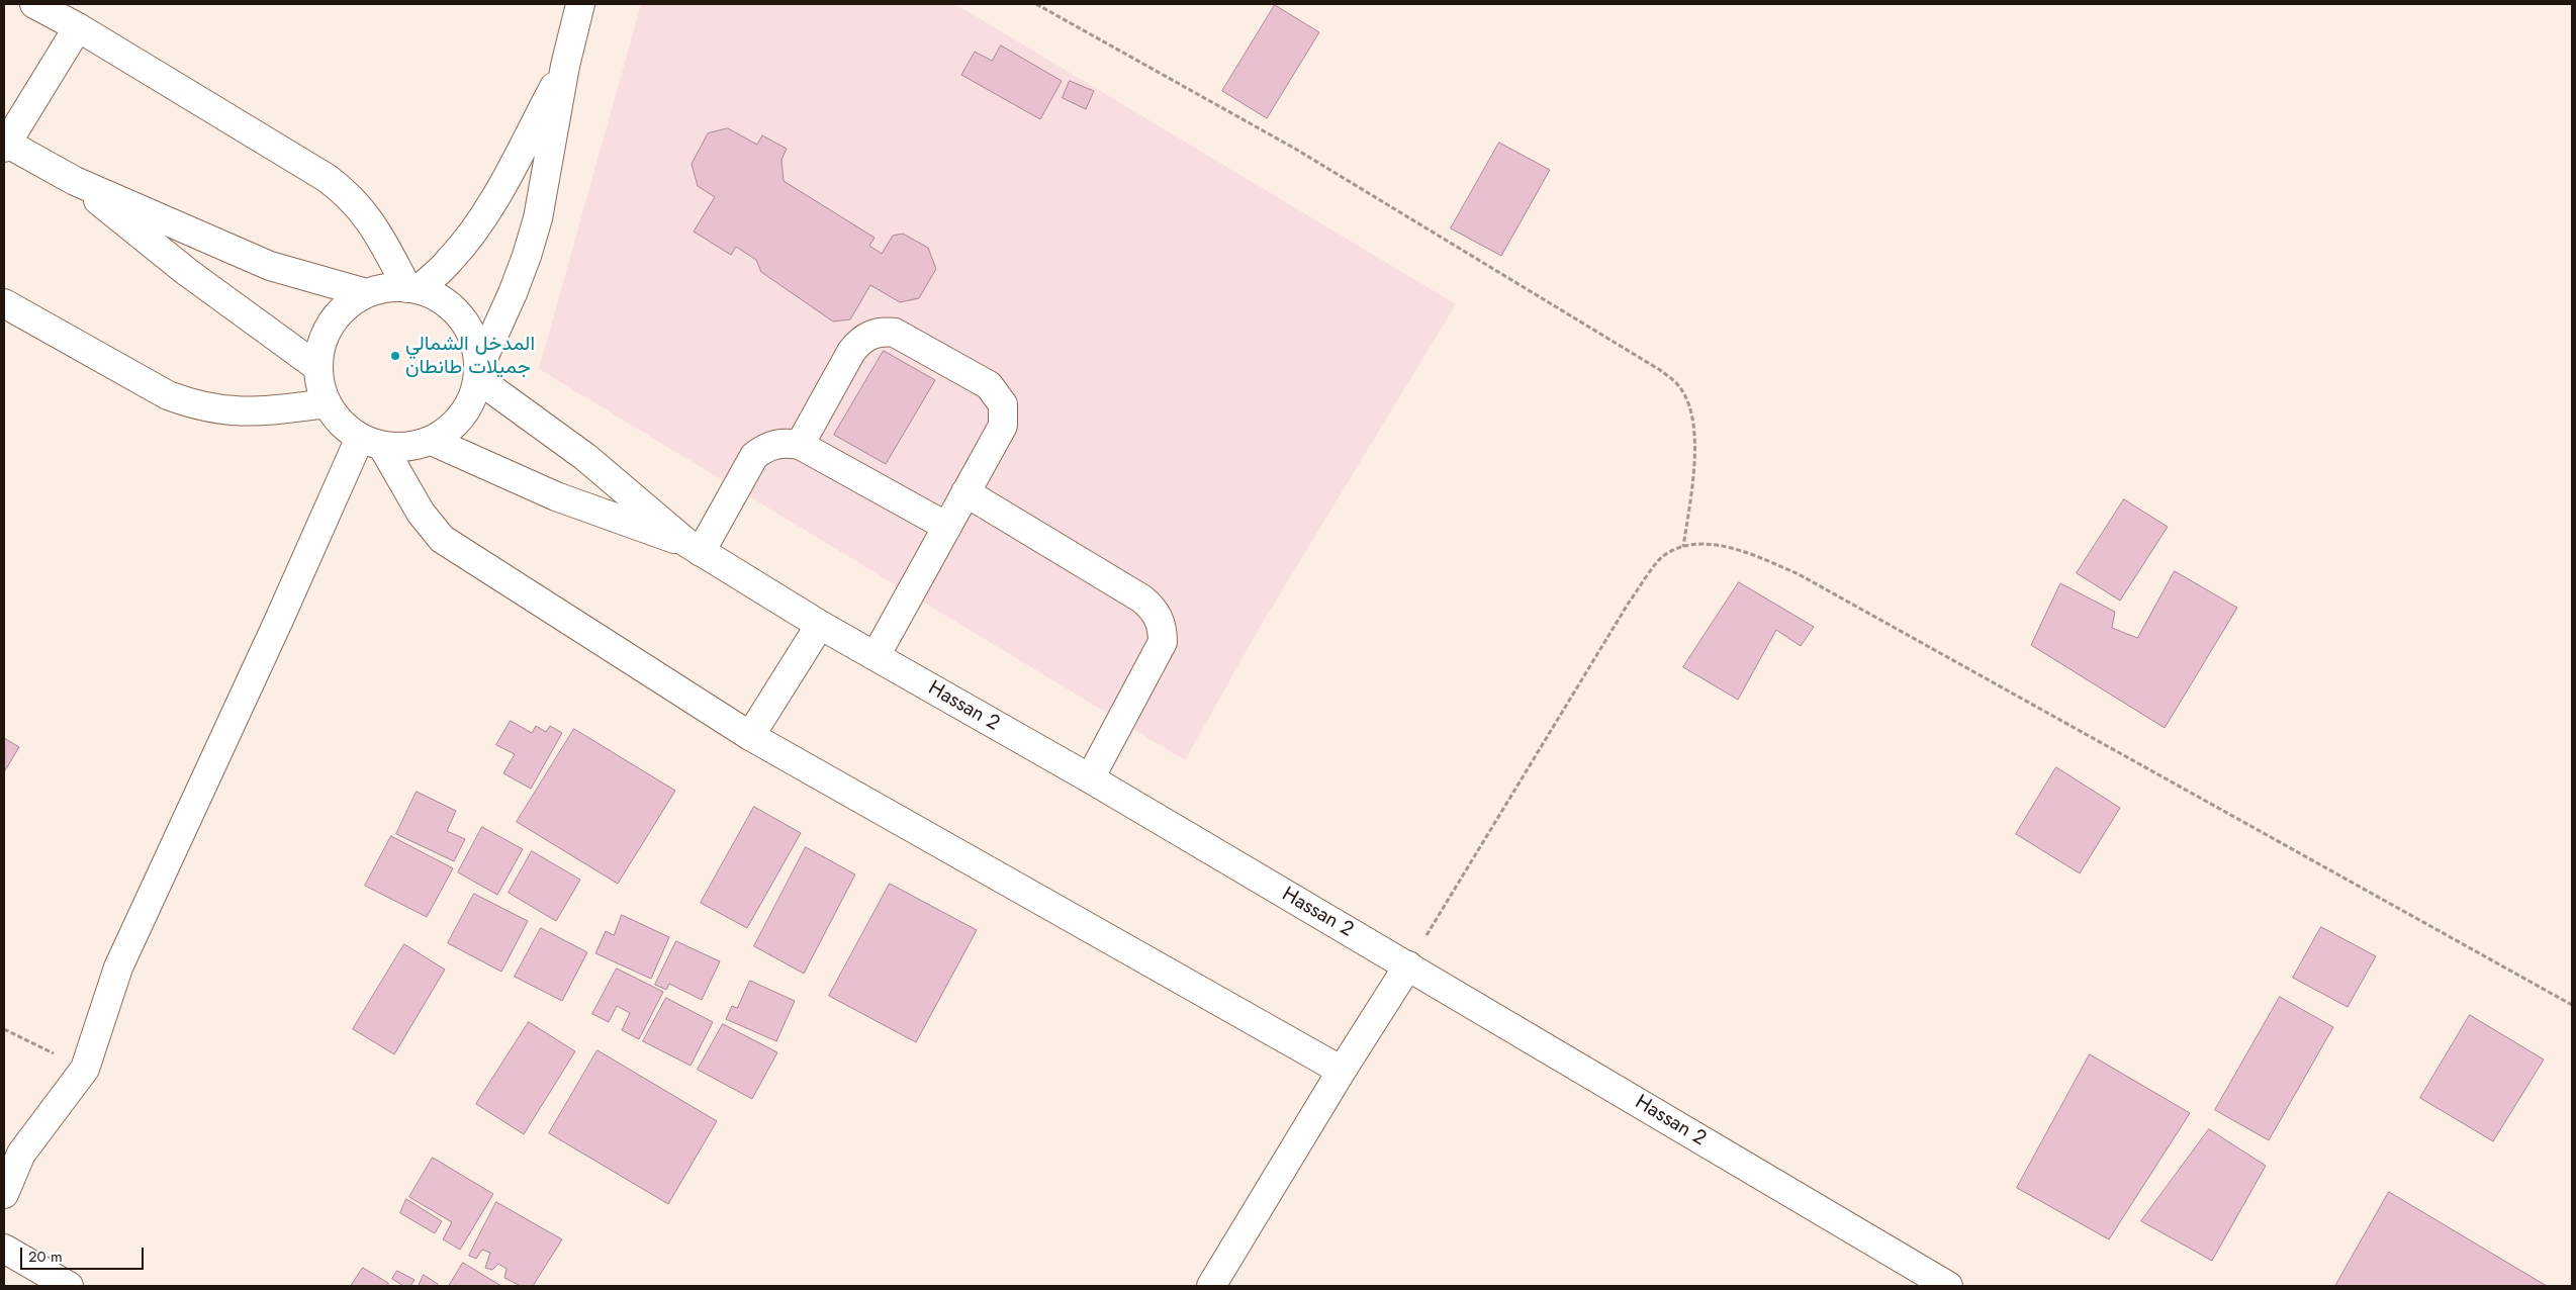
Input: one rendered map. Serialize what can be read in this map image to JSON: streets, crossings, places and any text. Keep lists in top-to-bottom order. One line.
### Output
{"streets":{"main road":["Hassan 2"]},"places":["المدخل الشمالي جميلات طانطان"],"scale_bar":"20 m"}
